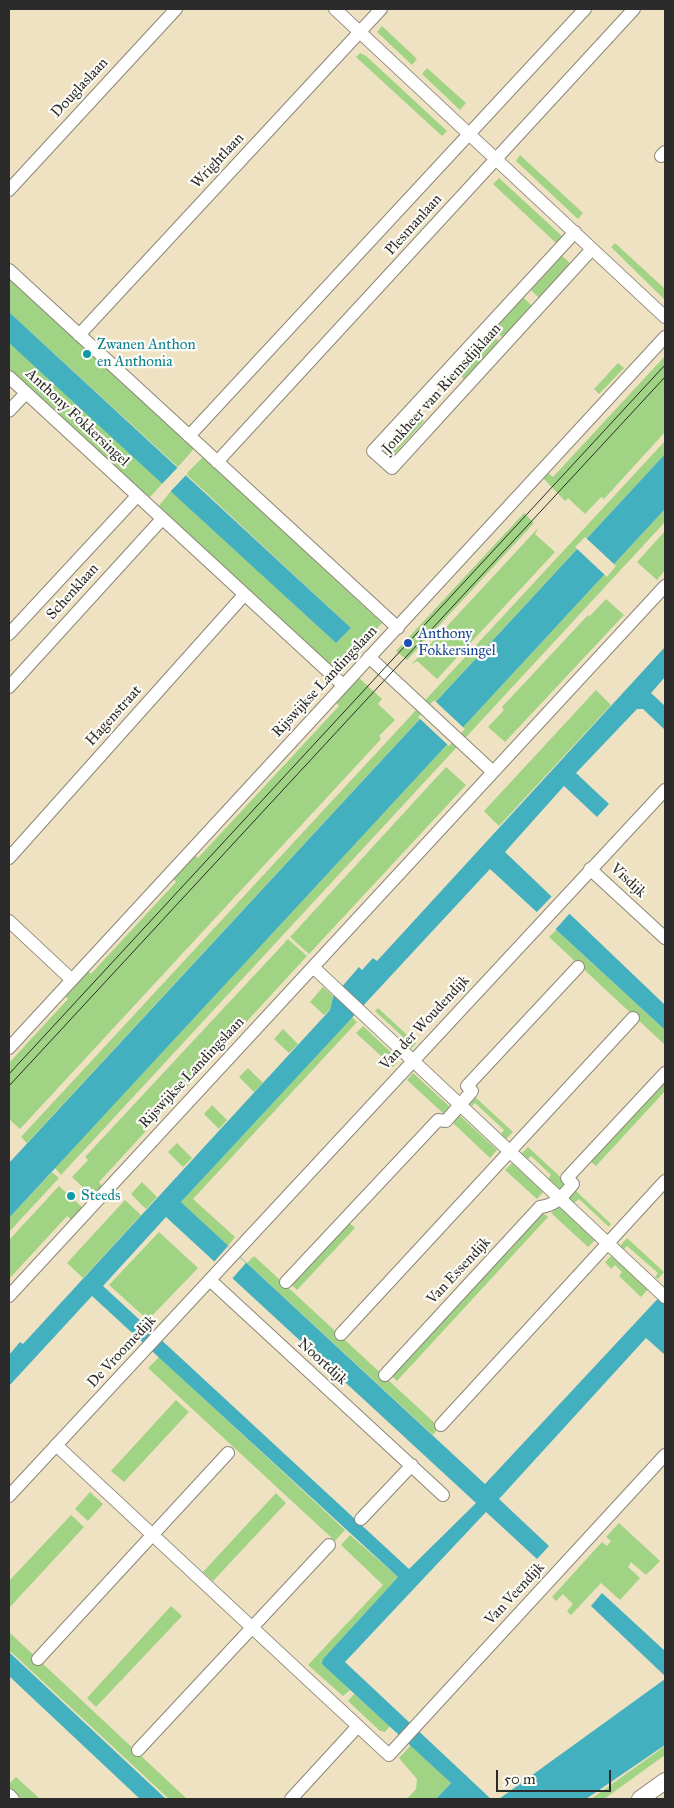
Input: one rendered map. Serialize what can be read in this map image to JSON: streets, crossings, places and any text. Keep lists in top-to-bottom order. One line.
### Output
{"streets":{"street":["Douglaslaan","Wrightlaan","Plesmanlaan","Jonkheer van Riemsdijklaan","Anthony Fokkersingel","Schenklaan","Rijswijkse Landingslaan","Hagenstraat","Visdijk","Van der Woudendijk","Van Essendijk","De Vroomedijk","Noortdijk","Van Veendijk"]},"crossings":[["Anthony Fokkersingel","Schenklaan"],["Anthony Fokkersingel","Rijswijkse Landingslaan"],["Anthony Fokkersingel","Hagenstraat"],["Visdijk","Van der Woudendijk"],["Van der Woudendijk","De Vroomedijk"],["Van der Woudendijk","Noortdijk"],["De Vroomedijk","Noortdijk"]],"places":["Zwanen Anthon en Anthonia","Anthony Fokkersingel","Steeds"],"scale_bar":"50 m"}
